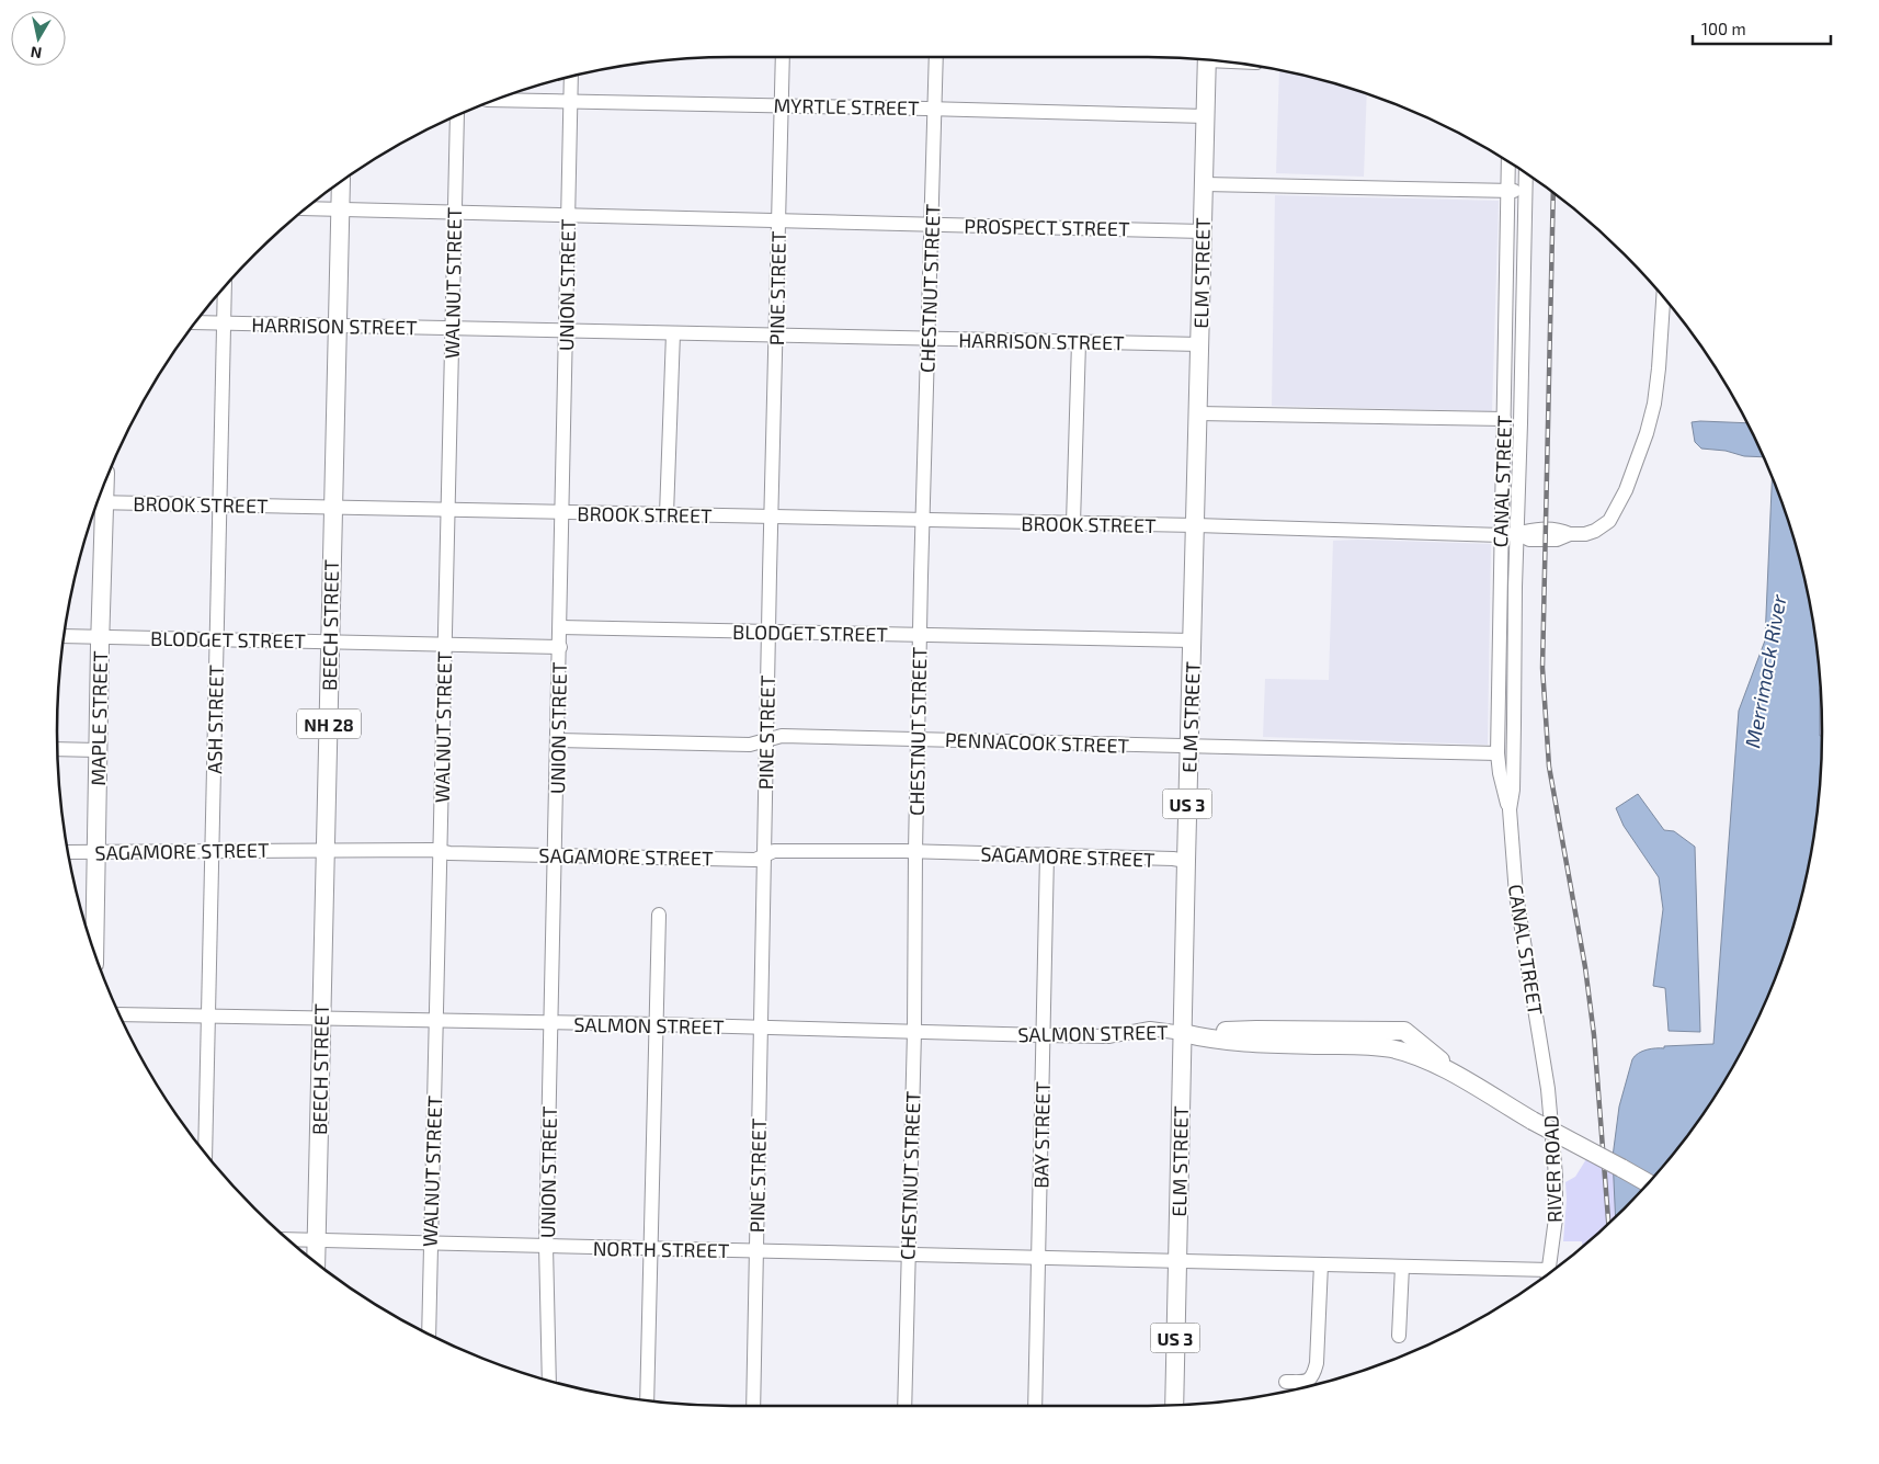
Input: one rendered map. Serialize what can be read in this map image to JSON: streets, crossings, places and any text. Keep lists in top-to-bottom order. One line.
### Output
{"streets":{"main road":["ELM STREET","BEECH STREET","MAPLE STREET","NH 28","US 3"],"street":["MYRTLE STREET","PROSPECT STREET","WALNUT STREET","UNION STREET","PINE STREET","CHESTNUT STREET","HARRISON STREET","CANAL STREET","BROOK STREET","BLODGET STREET","ASH STREET","PENNACOOK STREET","SAGAMORE STREET","SALMON STREET","BAY STREET","RIVER ROAD","NORTH STREET"]},"crossings":[["MYRTLE STREET","ELM STREET"],["MYRTLE STREET","UNION STREET"],["MYRTLE STREET","PINE STREET"],["MYRTLE STREET","CHESTNUT STREET"],["PROSPECT STREET","ELM STREET"],["PROSPECT STREET","WALNUT STREET"],["PROSPECT STREET","UNION STREET"],["PROSPECT STREET","PINE STREET"],["PROSPECT STREET","CHESTNUT STREET"],["PROSPECT STREET","BEECH STREET"],["ELM STREET","HARRISON STREET"],["ELM STREET","BROOK STREET"],["ELM STREET","BLODGET STREET"],["ELM STREET","PENNACOOK STREET"],["ELM STREET","SAGAMORE STREET"],["ELM STREET","SALMON STREET"],["ELM STREET","NORTH STREET"],["WALNUT STREET","HARRISON STREET"],["WALNUT STREET","BROOK STREET"],["WALNUT STREET","BLODGET STREET"],["WALNUT STREET","SAGAMORE STREET"],["WALNUT STREET","SALMON STREET"],["WALNUT STREET","NORTH STREET"],["UNION STREET","HARRISON STREET"],["UNION STREET","BROOK STREET"],["UNION STREET","BLODGET STREET"],["UNION STREET","PENNACOOK STREET"],["UNION STREET","SAGAMORE STREET"],["UNION STREET","SALMON STREET"],["UNION STREET","NORTH STREET"],["PINE STREET","HARRISON STREET"],["PINE STREET","BROOK STREET"],["PINE STREET","BLODGET STREET"],["PINE STREET","PENNACOOK STREET"],["PINE STREET","SAGAMORE STREET"],["PINE STREET","SALMON STREET"],["PINE STREET","NORTH STREET"],["CHESTNUT STREET","HARRISON STREET"],["CHESTNUT STREET","BROOK STREET"],["CHESTNUT STREET","BLODGET STREET"],["CHESTNUT STREET","PENNACOOK STREET"],["CHESTNUT STREET","SAGAMORE STREET"],["CHESTNUT STREET","SALMON STREET"],["CHESTNUT STREET","NORTH STREET"],["HARRISON STREET","BEECH STREET"],["HARRISON STREET","ASH STREET"],["CANAL STREET","BROOK STREET"],["CANAL STREET","PENNACOOK STREET"],["CANAL STREET","RIVER ROAD"],["BROOK STREET","BEECH STREET"],["BROOK STREET","MAPLE STREET"],["BROOK STREET","ASH STREET"],["BEECH STREET","BLODGET STREET"],["BEECH STREET","SAGAMORE STREET"],["BEECH STREET","SALMON STREET"],["BEECH STREET","NORTH STREET"],["BLODGET STREET","MAPLE STREET"],["BLODGET STREET","ASH STREET"],["MAPLE STREET","SAGAMORE STREET"],["ASH STREET","SAGAMORE STREET"],["ASH STREET","SALMON STREET"],["SAGAMORE STREET","BAY STREET"],["SALMON STREET","BAY STREET"],["BAY STREET","NORTH STREET"]],"water":["Merrimack River"],"scale_bar":"100 m","north":"bottom"}
